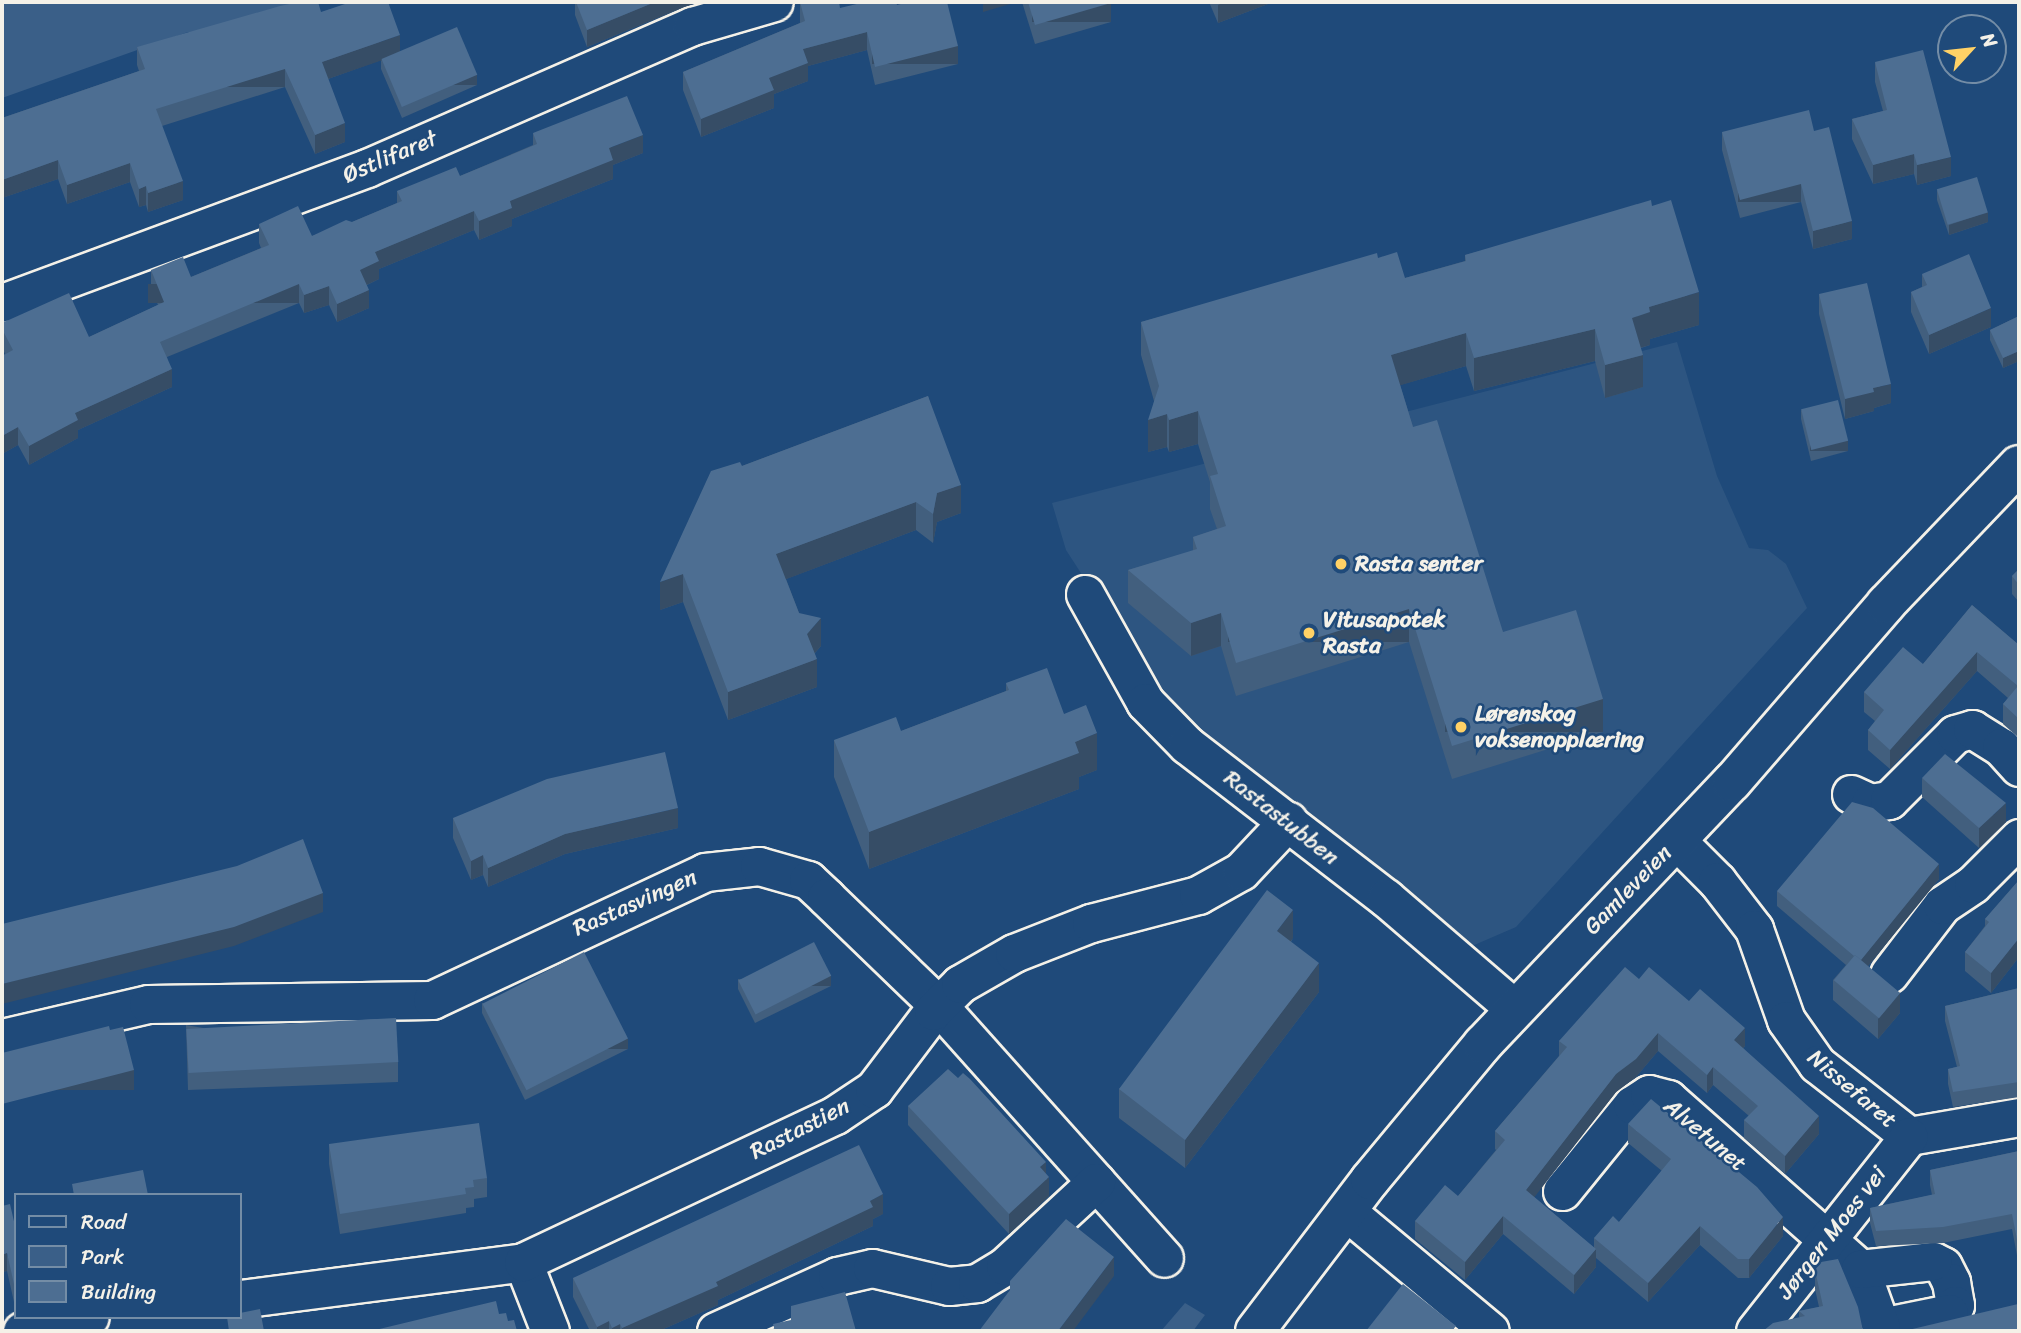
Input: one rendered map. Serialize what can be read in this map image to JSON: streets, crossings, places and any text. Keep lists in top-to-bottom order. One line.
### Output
{"streets":{"main road":["Gamleveien"],"street":["Østlifaret","Rastastubben","Rastasvingen","Nissefaret","Rastastien","Alvetunet","Jørgen Moes vei"]},"crossings":[["Rastastubben","Gamleveien"],["Rastastubben","Rastastien"],["Gamleveien","Nissefaret"],["Rastasvingen","Rastastien"],["Nissefaret","Jørgen Moes vei"],["Alvetunet","Jørgen Moes vei"]],"places":["Rasta senter","Vitusapotek Rasta","Lørenskog voksenopplæring"],"legend":["Road","Park","Building"],"north":"top right"}
